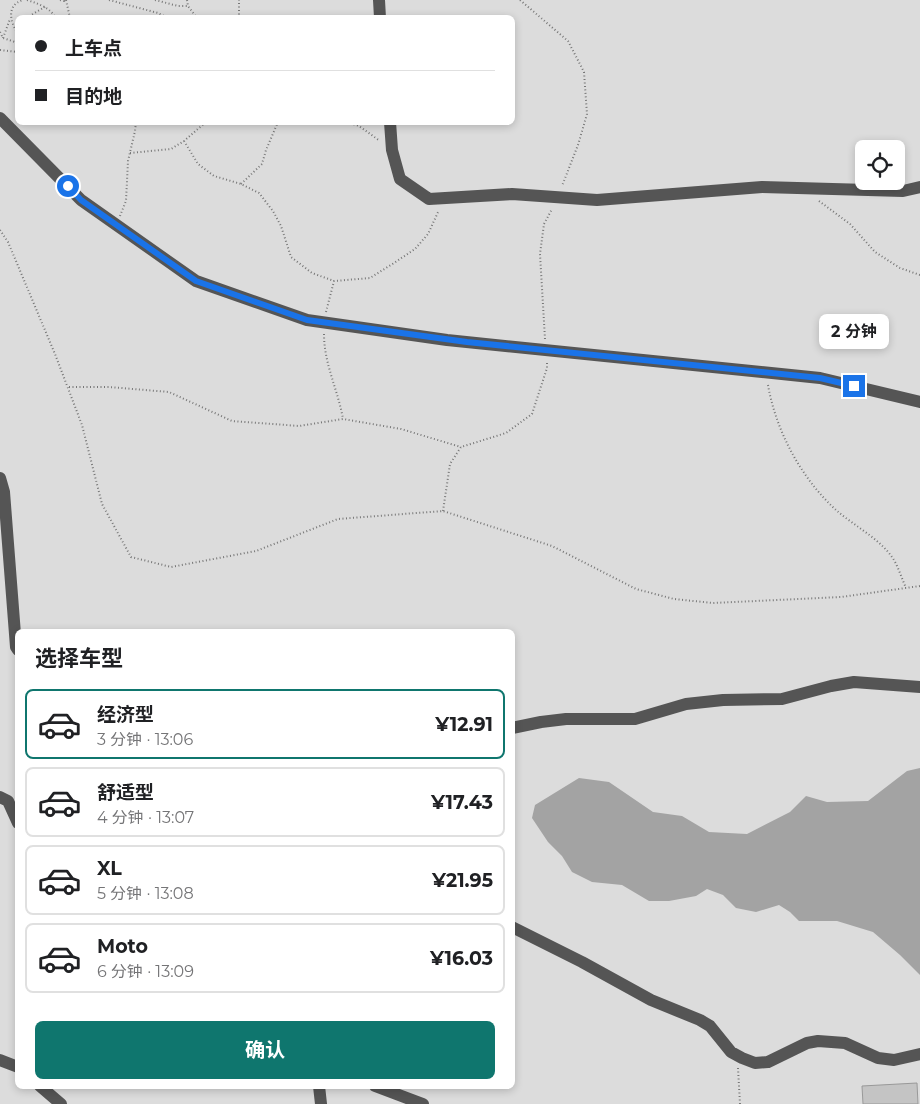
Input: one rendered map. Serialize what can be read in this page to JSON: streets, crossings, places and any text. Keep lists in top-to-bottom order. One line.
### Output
{"page":{"banner":["上车点","目的地"],"bubble":"2 分钟","heading":"选择车型","list":[{"name":"经济型","note":"3 分钟 · 13:06","value":"¥12.91"},{"name":"舒适型","note":"4 分钟 · 13:07","value":"¥17.43"},{"name":"XL","note":"5 分钟 · 13:08","value":"¥21.95"},{"name":"Moto","note":"6 分钟 · 13:09","value":"¥16.03"}],"buttons":"确认"}}
